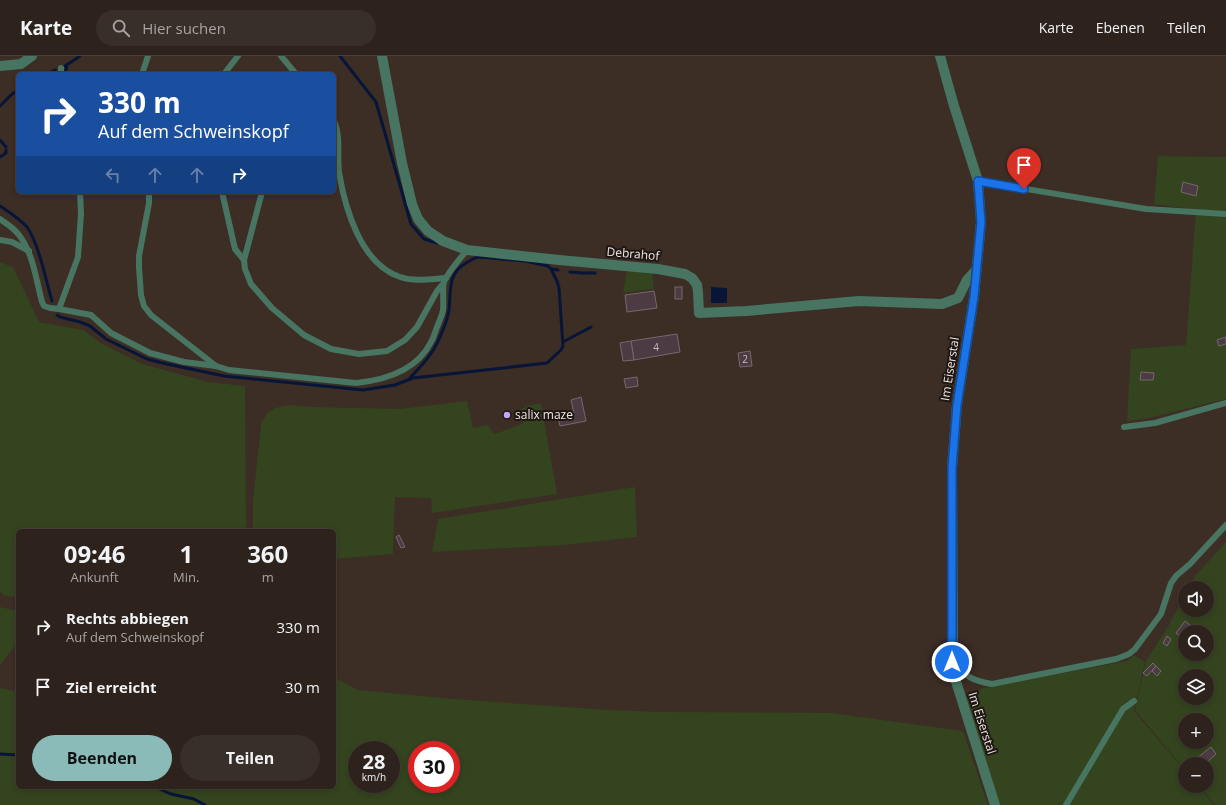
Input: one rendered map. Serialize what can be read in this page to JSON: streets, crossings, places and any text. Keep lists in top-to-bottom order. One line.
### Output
{"streets":{"street":["Debrahof","Im Eiserstal"]},"crossings":[["Debrahof","Im Eiserstal"]],"places":["salix maze"],"house_numbers":["4","2"],"page":{"header":"Karte","search":"Hier suchen","nav":["Karte","Ebenen","Teilen"],"turn":["330 m","Auf dem Schweinskopf"],"eta":["09:46","Ankunft","1","Min.","360","m"],"map_buttons":["+","−"],"list":[{"name":"Rechts abbiegen","note":"Auf dem Schweinskopf","value":"330 m"},{"name":"Ziel erreicht","value":"30 m"}],"buttons":["Beenden","Teilen"],"speed":"28 km/h","limit":"30"}}
